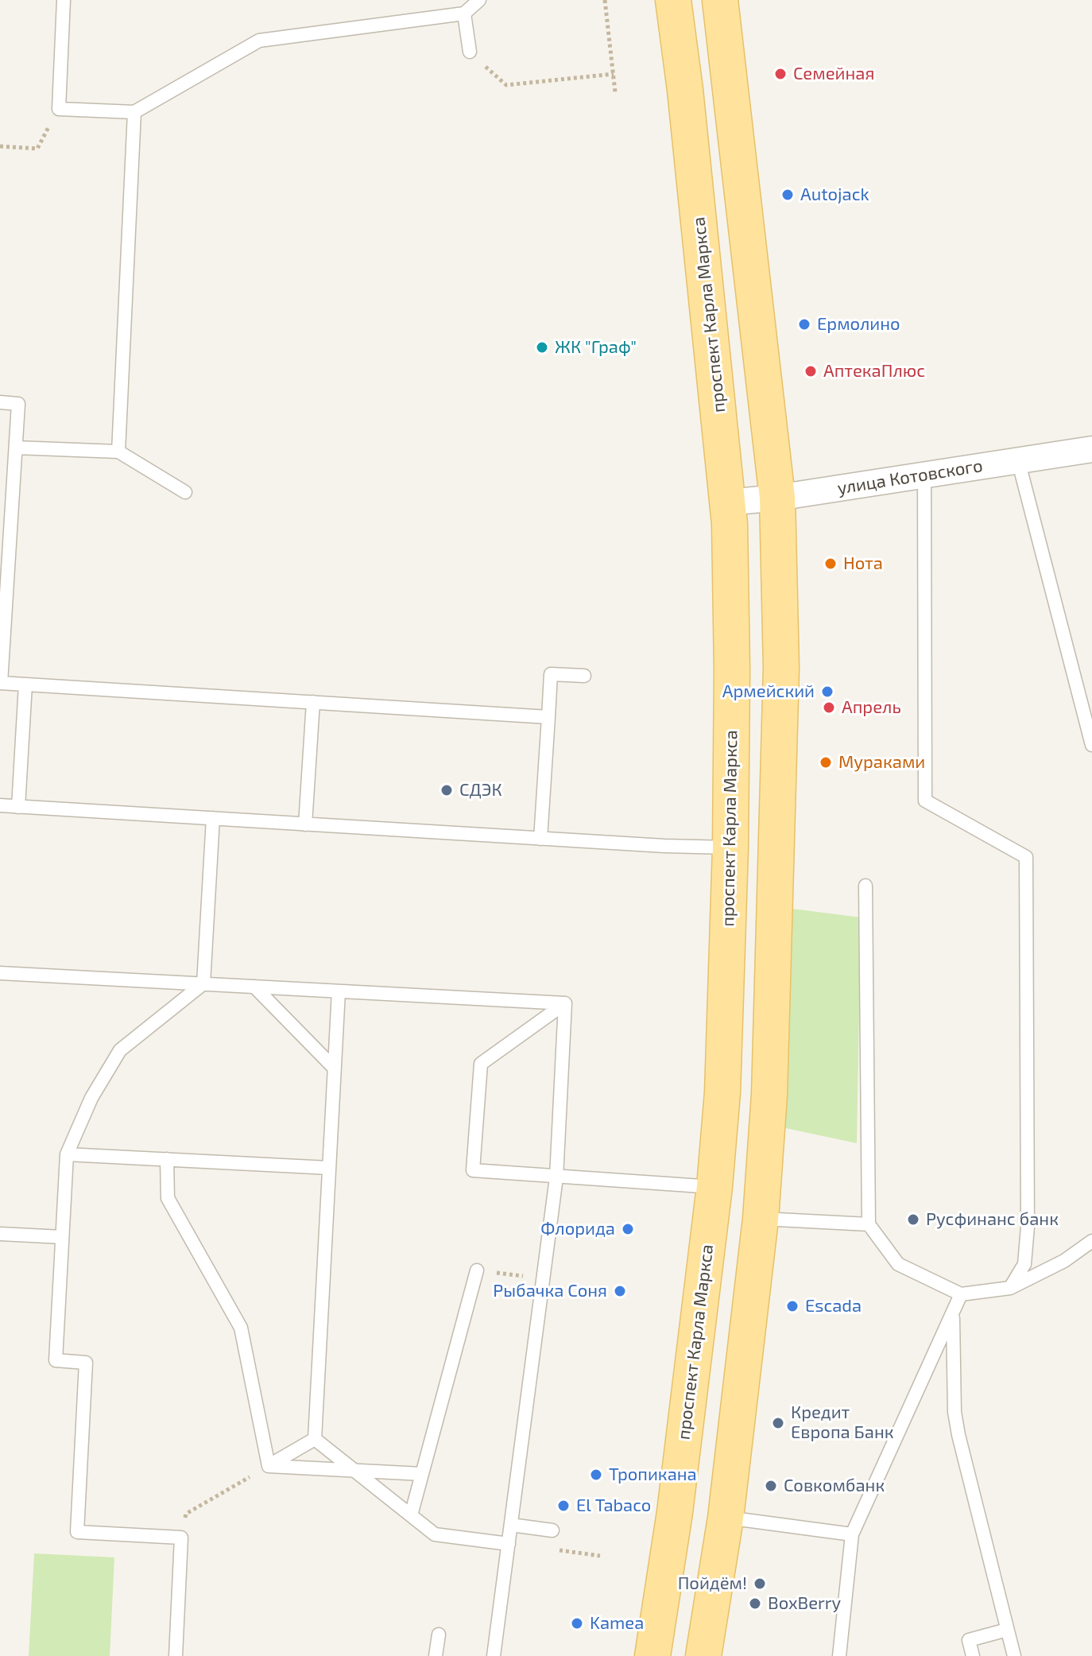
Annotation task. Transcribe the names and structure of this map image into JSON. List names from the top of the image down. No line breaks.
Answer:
{"streets":{"main road":["проспект Карла Маркса"],"street":["улица Котовского"]},"crossings":[["проспект Карла Маркса","улица Котовского"]],"places":["Семейная","Autojack","Ермолино","ЖК \"Граф\"","АптекаПлюс","Нота","Армейский","Апрель","Мураками","СДЭК","Русфинанс банк","Флорида","Рыбачка Соня","Escada","Кредит Европа Банк","Тропикана","Совкомбанк","El Tabaco","Пойдём!","BoxBerry","Kamea"]}
